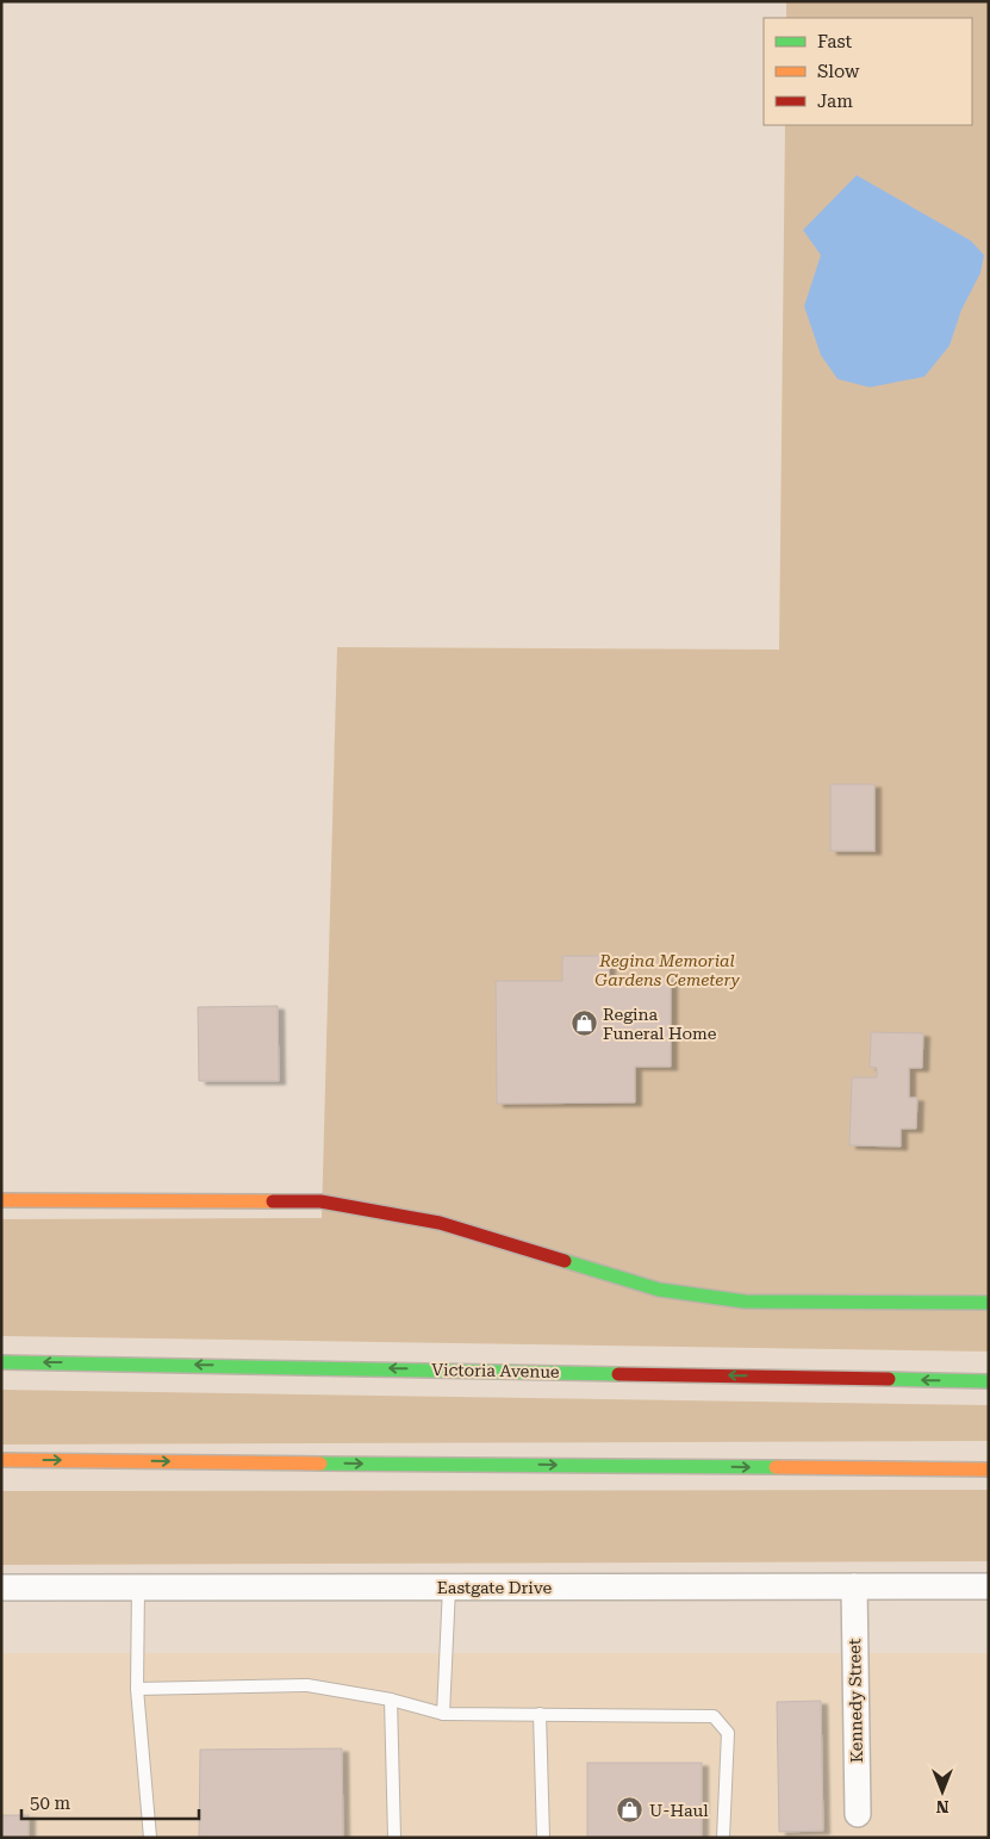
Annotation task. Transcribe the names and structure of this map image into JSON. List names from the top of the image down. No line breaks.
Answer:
{"streets":{"main road":["Victoria Avenue"],"street":["Eastgate Drive","Kennedy Street"]},"crossings":[["Eastgate Drive","Kennedy Street"]],"parks":["Regina Memorial Gardens Cemetery"],"places":{"shop":["Regina Funeral Home","U-Haul"]},"legend":["Fast","Slow","Jam"],"scale_bar":"50 m","north":"bottom"}
